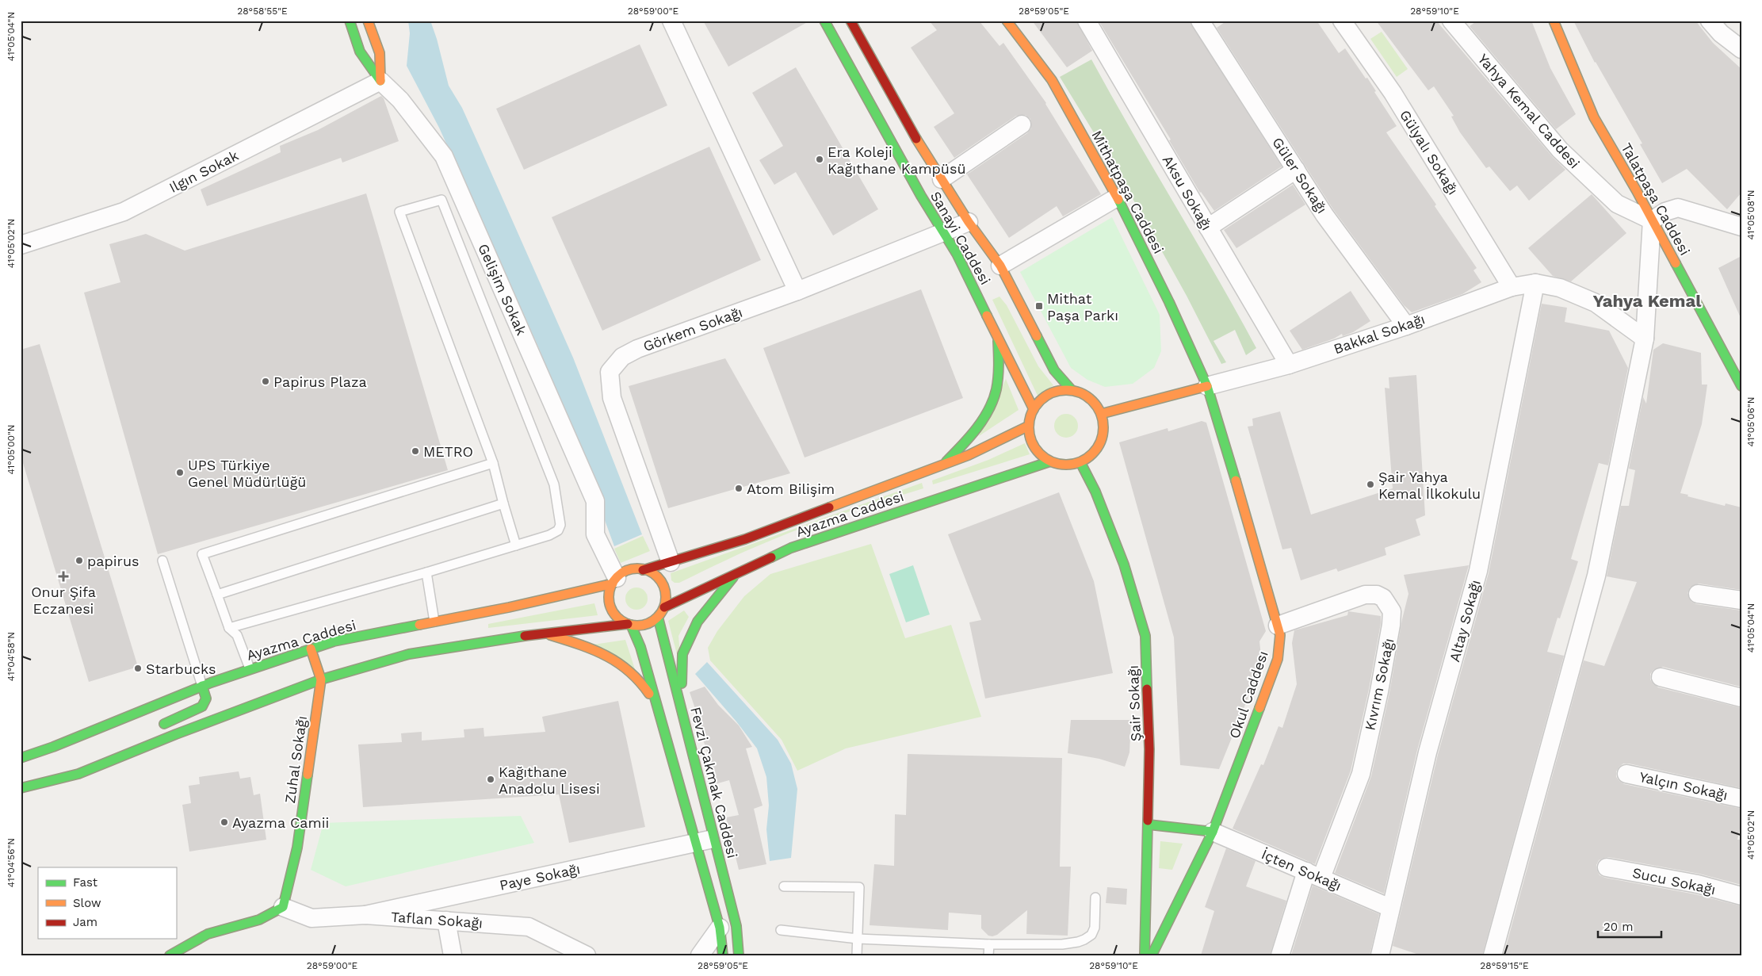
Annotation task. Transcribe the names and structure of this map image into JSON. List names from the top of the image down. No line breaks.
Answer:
{"streets":{"main road":["Mithatpaşa Caddesi","Talatpaşa Caddesi","Sanayi Caddesi","Gelişim Sokak","Bakkal Sokağı","Ayazma Caddesi","Okul Caddesı","Şair Sokağı","Zuhal Sokağı","Fevzi Çakmak Caddesi"],"street":["Yahya Kemal Caddesi","Gülyalı Sokağı","Ilgın Sokak","Güler Sokağı","Aksu Sokağı","Görkem Sokağı","Altay Sokağı","Kıvrım Sokağı","Yalçın Sokağı","İçten Sokağı","Paye Sokağı","Sucu Sokağı","Taflan Sokağı"]},"crossings":[["Yahya Kemal Caddesi","Talatpaşa Caddesi"],["Gülyalı Sokağı","Bakkal Sokağı"],["Ilgın Sokak","Gelişim Sokak"],["Güler Sokağı","Bakkal Sokağı"],["Mithatpaşa Caddesi","Bakkal Sokağı"],["Mithatpaşa Caddesi","Okul Caddesı"],["Aksu Sokağı","Bakkal Sokağı"],["Sanayi Caddesi","Görkem Sokağı"],["Sanayi Caddesi","Bakkal Sokağı"],["Sanayi Caddesi","Ayazma Caddesi"],["Sanayi Caddesi","Şair Sokağı"],["Gelişim Sokak","Ayazma Caddesi"],["Gelişim Sokak","Fevzi Çakmak Caddesi"],["Görkem Sokağı","Ayazma Caddesi"],["Bakkal Sokağı","Ayazma Caddesi"],["Bakkal Sokağı","Altay Sokağı"],["Bakkal Sokağı","Okul Caddesı"],["Bakkal Sokağı","Şair Sokağı"],["Ayazma Caddesi","Şair Sokağı"],["Ayazma Caddesi","Fevzi Çakmak Caddesi"],["Altay Sokağı","İçten Sokağı"],["Kıvrım Sokağı","Okul Caddesı"],["Kıvrım Sokağı","İçten Sokağı"],["Okul Caddesı","İçten Sokağı"],["Zuhal Sokağı","Taflan Sokağı"],["Fevzi Çakmak Caddesi","Paye Sokağı"],["Paye Sokağı","Taflan Sokağı"]],"districts":["Yahya Kemal"],"places":{"other":["Era Koleji Kağıthane Kampüsü","Papirus Plaza","METRO","UPS Türkiye Genel Müdürlüğü","Şair Yahya Kemal İlkokulu","Atom Bilişim","papirus","Starbucks","Kağıthane Anadolu Lisesi","Ayazma Camii"],"transit":["Mithat Paşa Parkı"],"health":["Onur Şifa Eczanesi"]},"legend":["Fast","Slow","Jam"],"scale_bar":"20 m","coordinates":["28°58'55\"E","28°59'00\"E","28°59'05\"E","28°59'10\"E","41°05'04\"N","41°05'08\"N","41°05'02\"N","41°05'06\"N","41°05'00\"N","41°04'58\"N","41°04'56\"N","28°59'15\"E"]}
